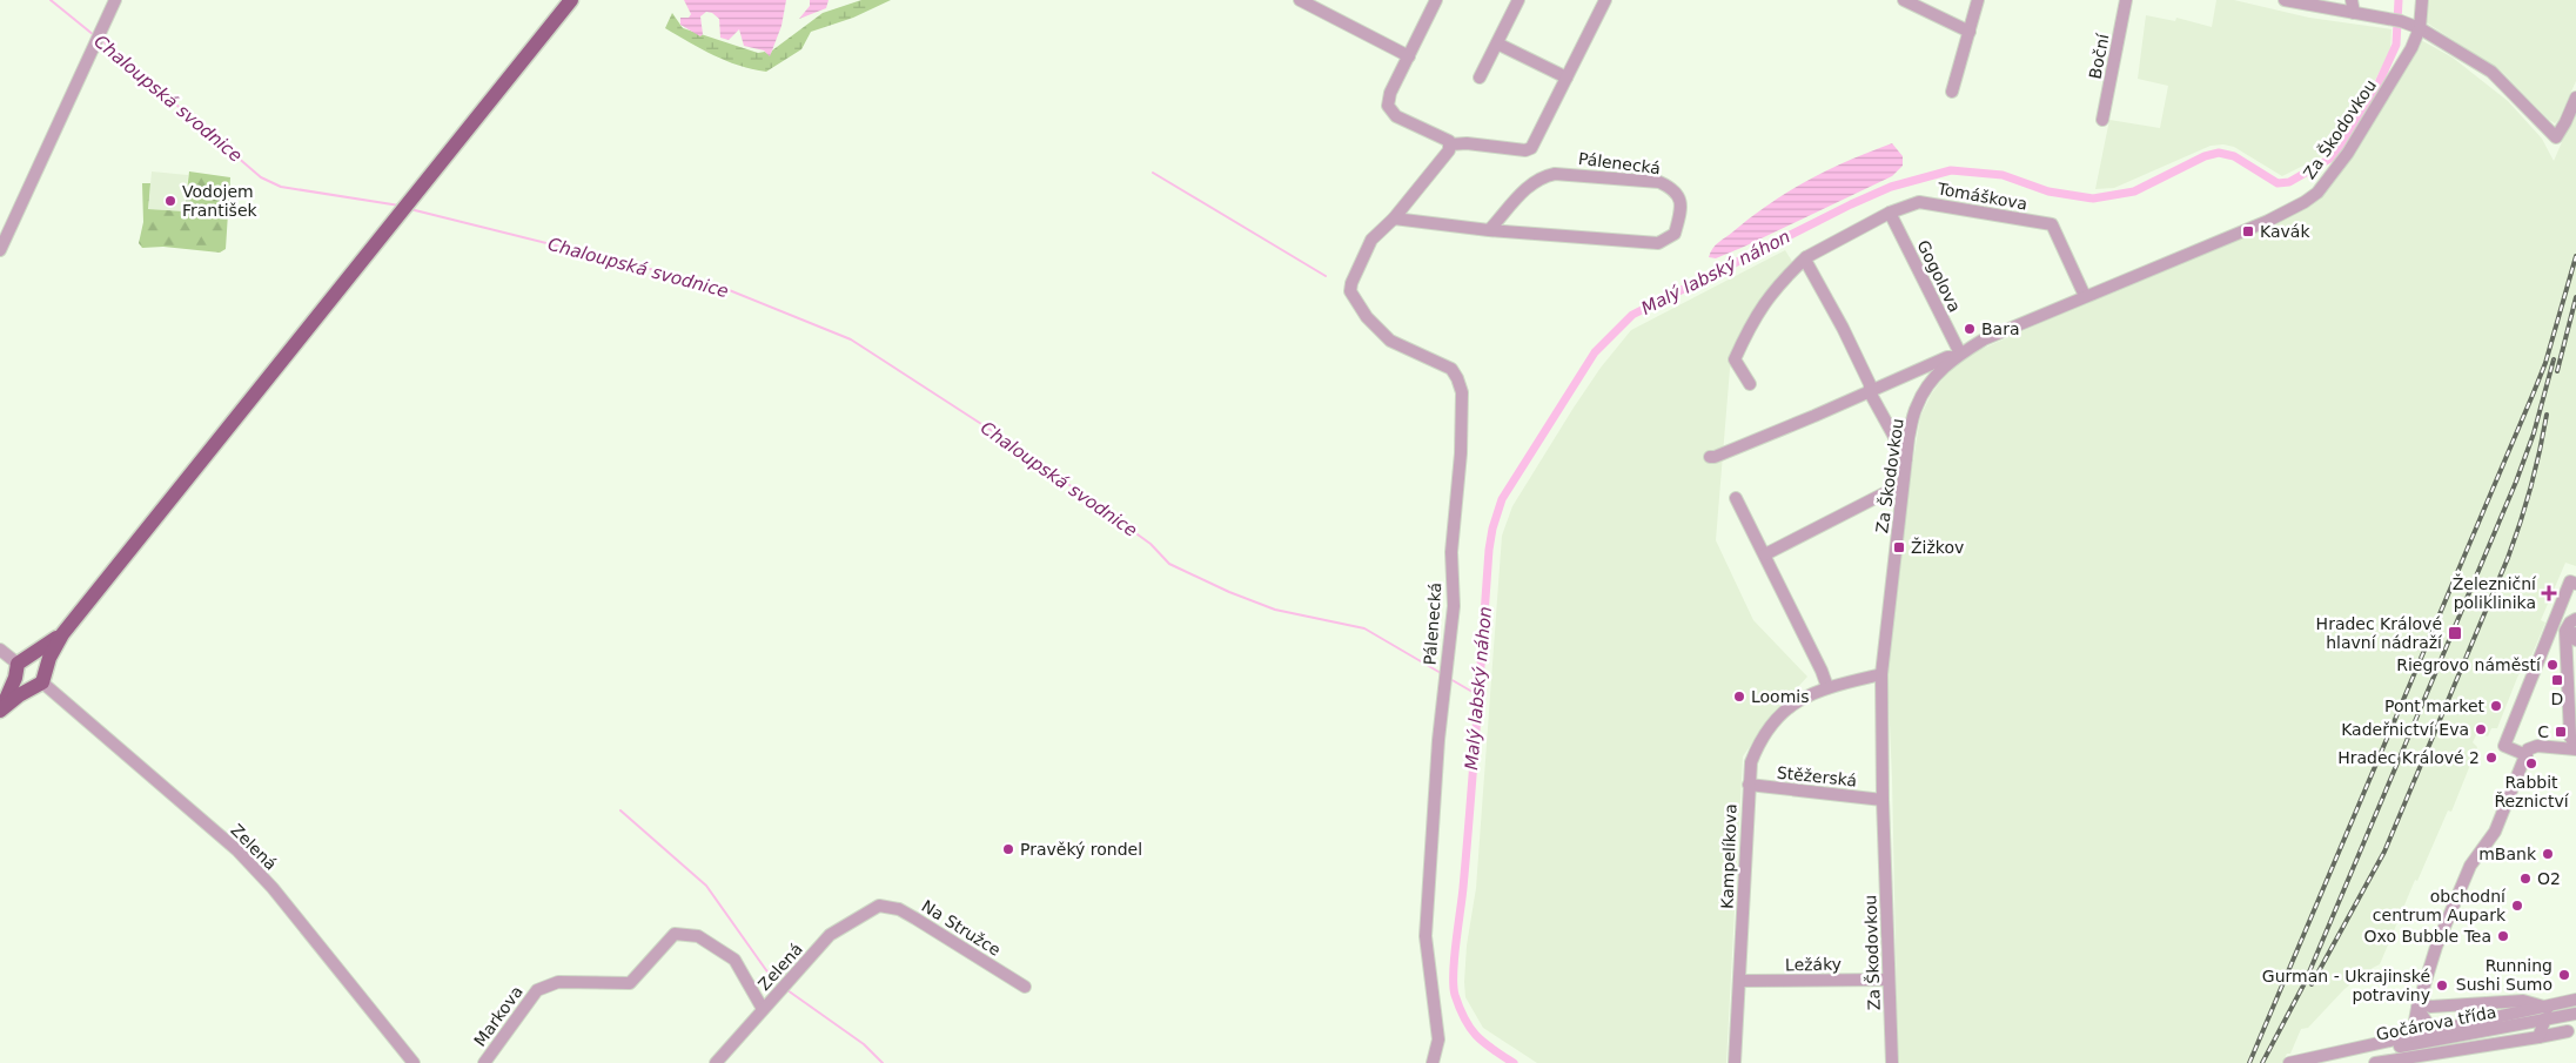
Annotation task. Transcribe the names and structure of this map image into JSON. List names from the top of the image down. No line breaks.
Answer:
{"streets":{"street":["Boční","Za Škodovkou","Pálenecká","Tomáškova","Gogolova","Stěžerská","Zelená","Kampelíkova","Na Stružce","Ležáky","Markova","Gočárova třída"]},"crossings":[["Za Škodovkou","Tomáškova"],["Za Škodovkou","Gogolova"],["Za Škodovkou","Stěžerská"],["Za Škodovkou","Kampelíkova"],["Za Škodovkou","Ležáky"],["Tomáškova","Gogolova"],["Stěžerská","Kampelíkova"],["Zelená","Na Stružce"],["Zelená","Markova"],["Kampelíkova","Ležáky"]],"water":["Chaloupská svodnice","Malý labský náhon"],"places":{"other":["Vodojem František","Bara","Riegrovo náměstí","Loomis","Pont market","Kadeřnictví Eva","Hradec Králové 2","Rabbit Řeznictví","Pravěký rondel","mBank","O2","obchodní centrum Aupark","Oxo Bubble Tea","Running Sushi Sumo","Gurman - Ukrajinské potraviny"],"transit":["Kavák","Žižkov","Hradec Králové hlavní nádraží","D","C"],"health":["Železniční poliklinika"]}}
